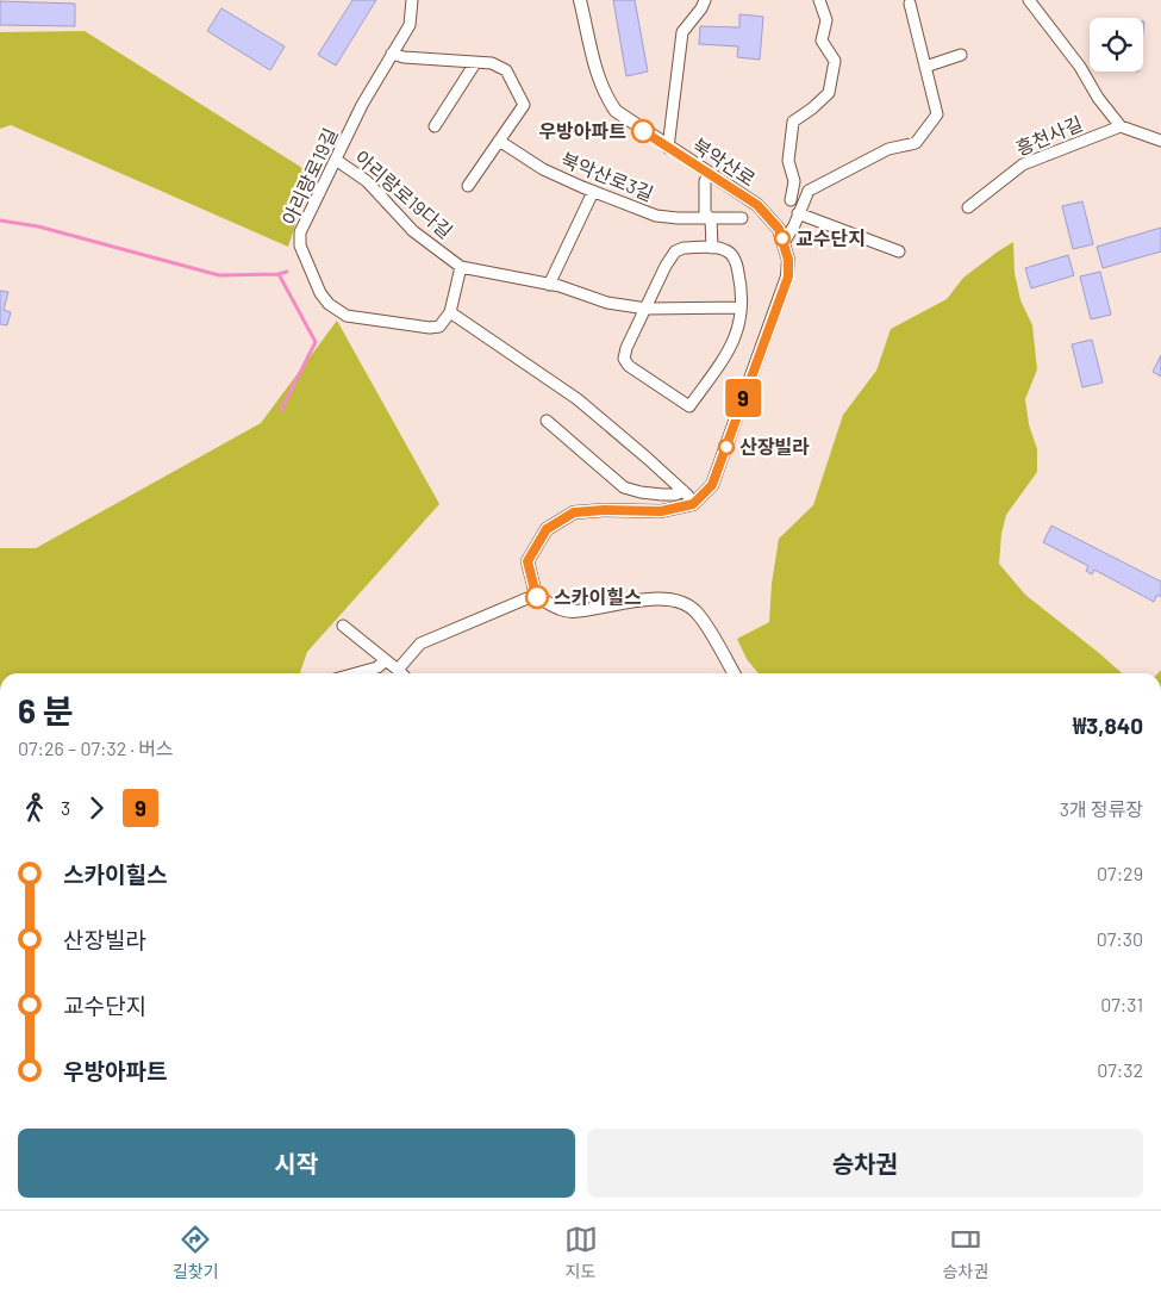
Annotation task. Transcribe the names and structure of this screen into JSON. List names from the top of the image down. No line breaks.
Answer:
{"streets":{"street":["흥천사길","북악산로","아리랑로19길","북악산로3길","아리랑로19다길"]},"crossings":[["아리랑로19길","아리랑로19다길"]],"places":["우방아파트","교수단지","산장빌라","스카이힐스"],"lines":["bus line 9"],"page":{"on_map":"9","heading":["6 분","07:26 – 07:32 · 버스","₩3,840"],"legs":["3","9","3개 정류장"],"list":[{"name":"스카이힐스","value":"07:29"},{"name":"산장빌라","value":"07:30"},{"name":"교수단지","value":"07:31"},{"name":"우방아파트","value":"07:32"}],"buttons":["시작","승차권"],"tabs":["길찾기","지도","승차권"]}}
